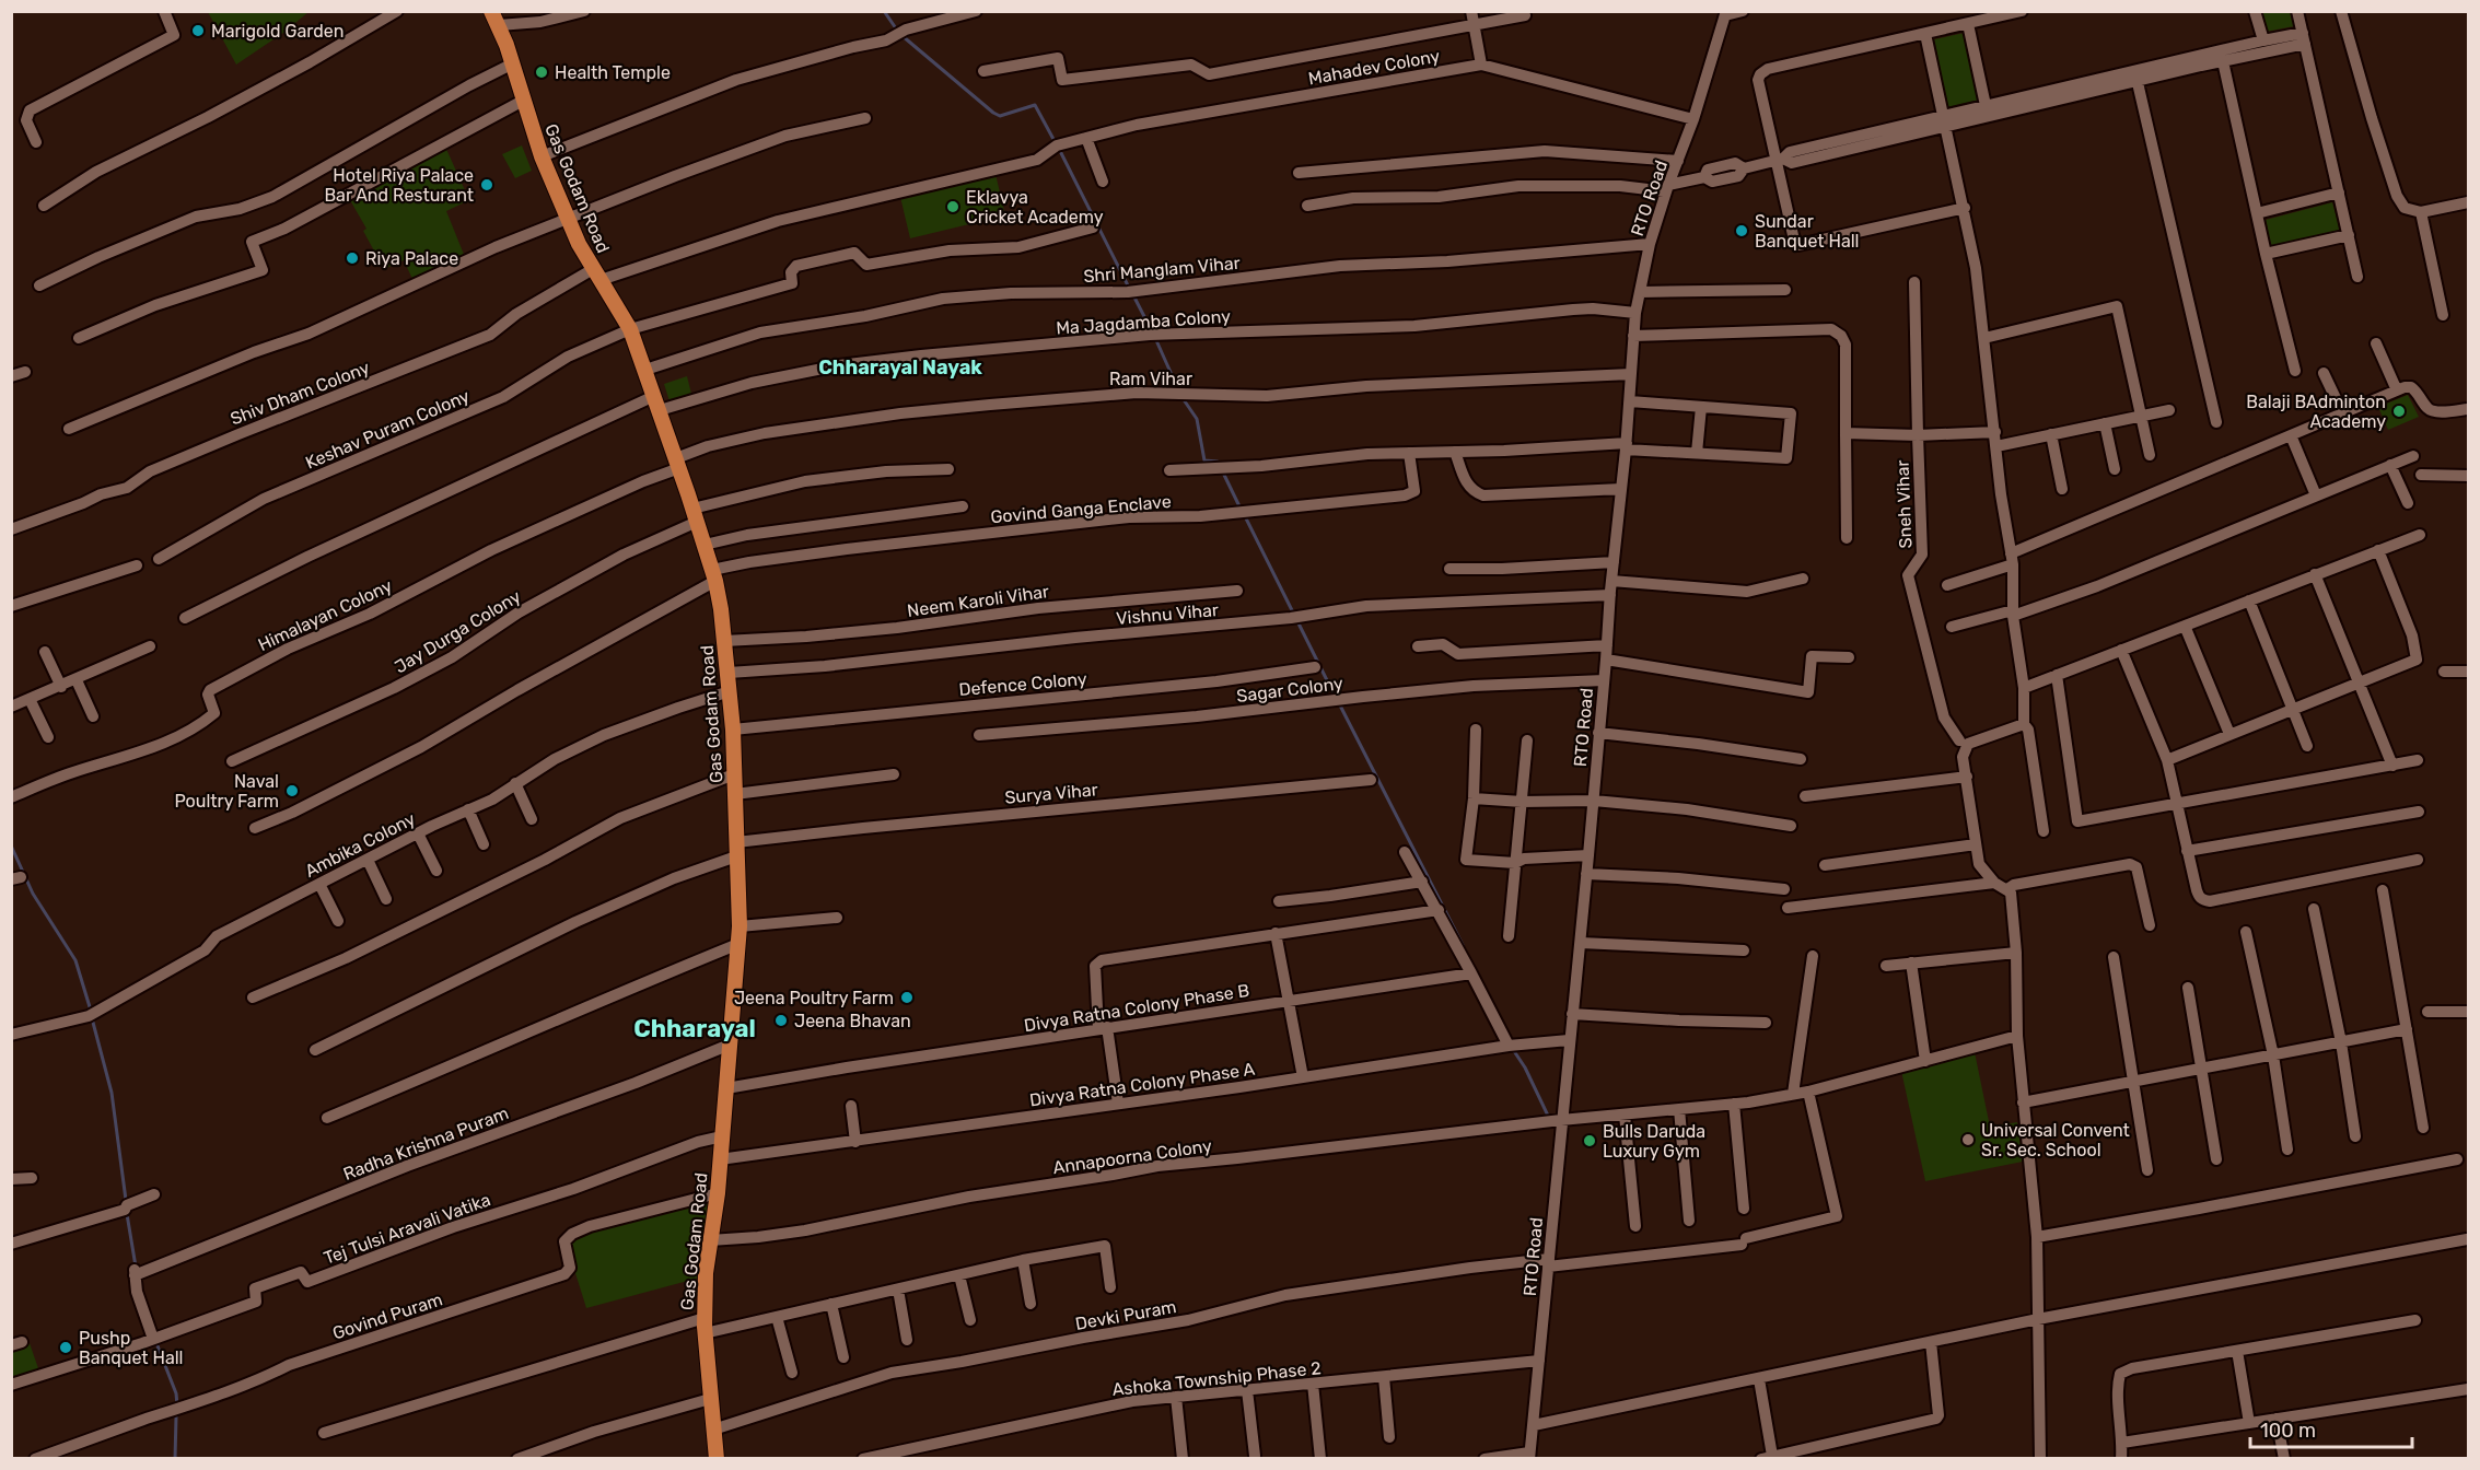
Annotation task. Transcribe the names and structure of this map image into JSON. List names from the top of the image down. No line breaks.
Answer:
{"streets":{"main road":["Gas Godam Road"],"street":["Mahadev Colony","RTO Road","Shri Manglam Vihar","Ma Jagdamba Colony","Ram Vihar","Shiv Dham Colony","Keshav Puram Colony","Sneh Vihar","Govind Ganga Enclave","Neem Karoli Vihar","Vishnu Vihar","Himalayan Colony","Jay Durga Colony","Defence Colony","Sagar Colony","Surya Vihar","Ambika Colony","Divya Ratna Colony Phase B","Divya Ratna Colony Phase A","Radha Krishna Puram","Annapoorna Colony","Tej Tulsi Aravali Vatika","Devki Puram","Govind Puram","Ashoka Township Phase 2"]},"crossings":[["Mahadev Colony","RTO Road"],["Mahadev Colony","Shiv Dham Colony"],["Gas Godam Road","Shri Manglam Vihar"],["Gas Godam Road","Ma Jagdamba Colony"],["Gas Godam Road","Ram Vihar"],["Gas Godam Road","Shiv Dham Colony"],["Gas Godam Road","Keshav Puram Colony"],["Gas Godam Road","Govind Ganga Enclave"],["Gas Godam Road","Neem Karoli Vihar"],["Gas Godam Road","Vishnu Vihar"],["Gas Godam Road","Himalayan Colony"],["Gas Godam Road","Jay Durga Colony"],["Gas Godam Road","Defence Colony"],["Gas Godam Road","Surya Vihar"],["Gas Godam Road","Ambika Colony"],["Gas Godam Road","Divya Ratna Colony Phase B"],["Gas Godam Road","Divya Ratna Colony Phase A"],["Gas Godam Road","Radha Krishna Puram"],["Gas Godam Road","Annapoorna Colony"],["Gas Godam Road","Tej Tulsi Aravali Vatika"],["Gas Godam Road","Devki Puram"],["Gas Godam Road","Govind Puram"],["RTO Road","Shri Manglam Vihar"],["RTO Road","Ma Jagdamba Colony"],["RTO Road","Ram Vihar"],["RTO Road","Vishnu Vihar"],["RTO Road","Sagar Colony"],["RTO Road","Divya Ratna Colony Phase A"],["RTO Road","Annapoorna Colony"],["RTO Road","Devki Puram"],["RTO Road","Ashoka Township Phase 2"],["Ram Vihar","Himalayan Colony"],["Radha Krishna Puram","Tej Tulsi Aravali Vatika"],["Annapoorna Colony","Devki Puram"]],"districts":["Chharayal Nayak","Chharayal"],"places":["Marigold Garden","Health Temple","Hotel Riya Palace Bar And Resturant","Eklavya Cricket Academy","Sundar Banquet Hall","Riya Palace","Balaji BAdminton Academy","Naval Poultry Farm","Jeena Poultry Farm","Jeena Bhavan","Universal Convent Sr. Sec. School","Bulls Daruda Luxury Gym","Pushp Banquet Hall"],"scale_bar":"100 m"}
